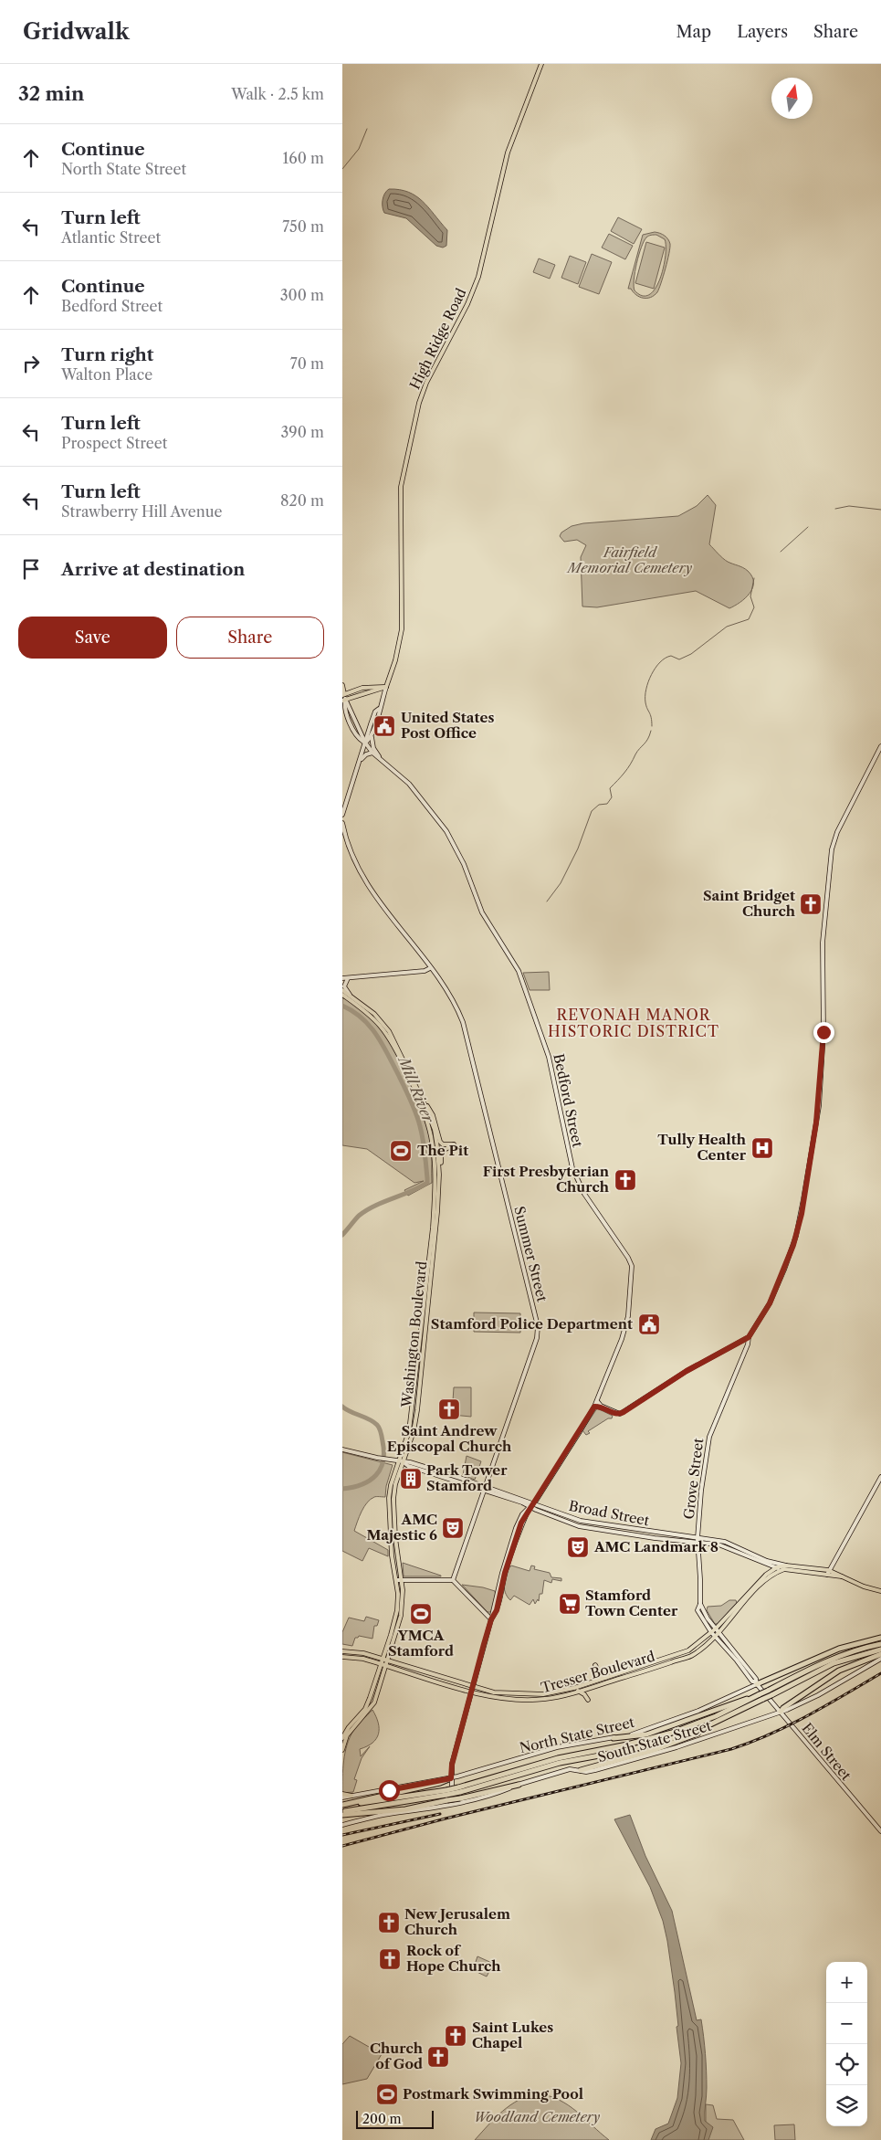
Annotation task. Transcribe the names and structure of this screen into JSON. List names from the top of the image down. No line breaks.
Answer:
{"streets":{"main road":["High Ridge Road","Bedford Street","Summer Street","Washington Boulevard","Grove Street","Broad Street","Tresser Boulevard","North State Street","South State Street","Elm Street"]},"crossings":[["High Ridge Road","Bedford Street"],["Bedford Street","Broad Street"],["Bedford Street","Tresser Boulevard"],["Bedford Street","North State Street"],["Bedford Street","South State Street"],["Summer Street","Broad Street"],["Washington Boulevard","Broad Street"],["Washington Boulevard","Tresser Boulevard"],["Grove Street","Broad Street"],["Grove Street","Tresser Boulevard"],["Grove Street","North State Street"],["Grove Street","Elm Street"],["Broad Street","Tresser Boulevard"],["North State Street","Elm Street"],["South State Street","Elm Street"]],"districts":["REVONAH MANOR HISTORIC DISTRICT"],"water":["Mill River"],"parks":["Fairfield Memorial Cemetery","Woodland Cemetery"],"places":{"public building":["United States Post Office","Stamford Police Department"],"church":["Saint Bridget Church","First Presbyterian Church","Saint Andrew Episcopal Church","New Jerusalem Church","Rock of Hope Church","Saint Lukes Chapel","Church of God"],"hospital":["Tully Health Center"],"sports":["The Pit","YMCA Stamford","Postmark Swimming Pool"],"building":["Park Tower Stamford"],"theatre":["AMC Majestic 6","AMC Landmark 8"],"supermarket":["Stamford Town Center"]},"scale_bar":"200 m","north":"top","page":{"header":"Gridwalk","nav":["Map","Layers","Share"],"heading":["32 min","Walk · 2.5 km"],"list":[["Continue","North State Street","160 m"],["Turn left","Atlantic Street","750 m"],["Continue","Bedford Street","300 m"],["Turn right","Walton Place","70 m"],["Turn left","Prospect Street","390 m"],["Turn left","Strawberry Hill Avenue","820 m"],"Arrive at destination"],"buttons":["Save","Share"],"map_buttons":["+","−"],"scale":"200 m"}}
